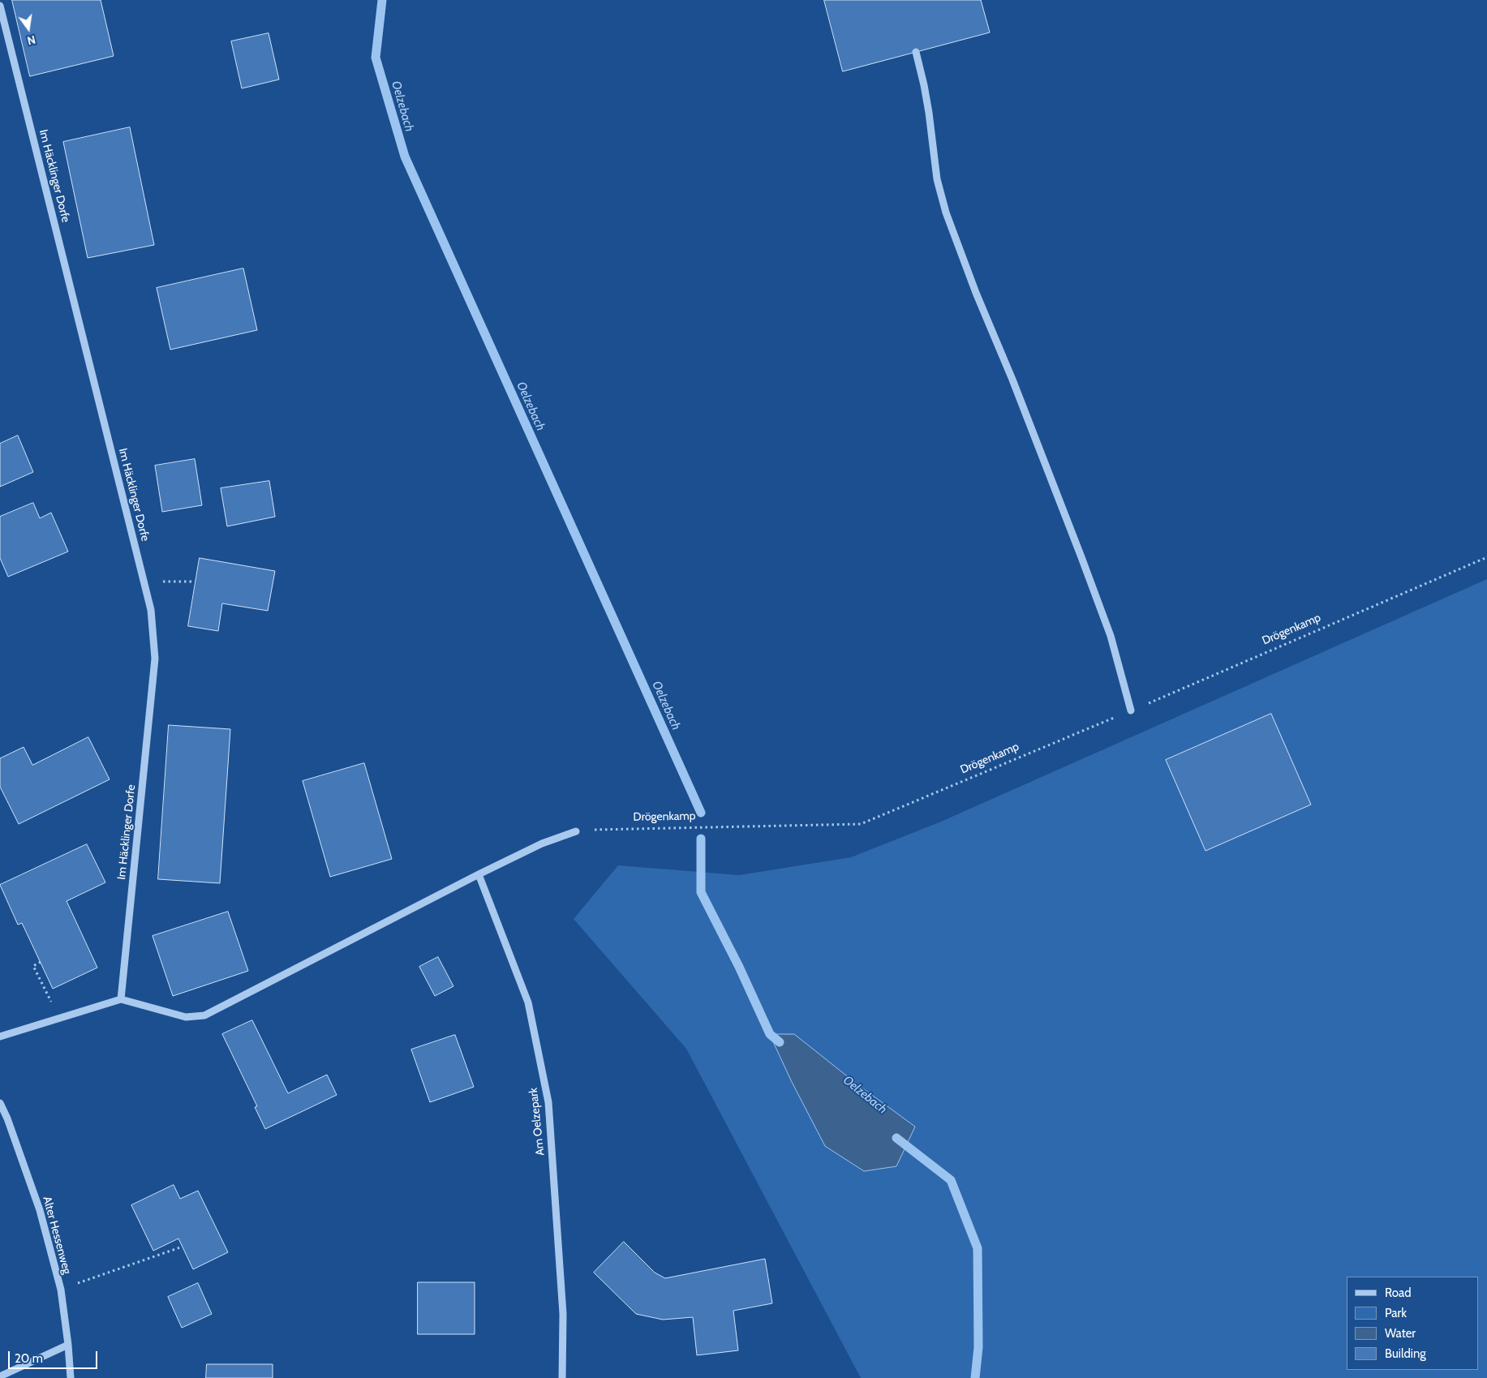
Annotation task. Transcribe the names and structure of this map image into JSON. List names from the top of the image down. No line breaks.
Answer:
{"streets":{"street":["Im Häcklinger Dorfe","Am Oelzepark","Alter Hessenweg"],"path":["Drögenkamp"]},"water":["Oelzebach"],"legend":["Road","Park","Water","Building"],"scale_bar":"20 m","north":"bottom"}
